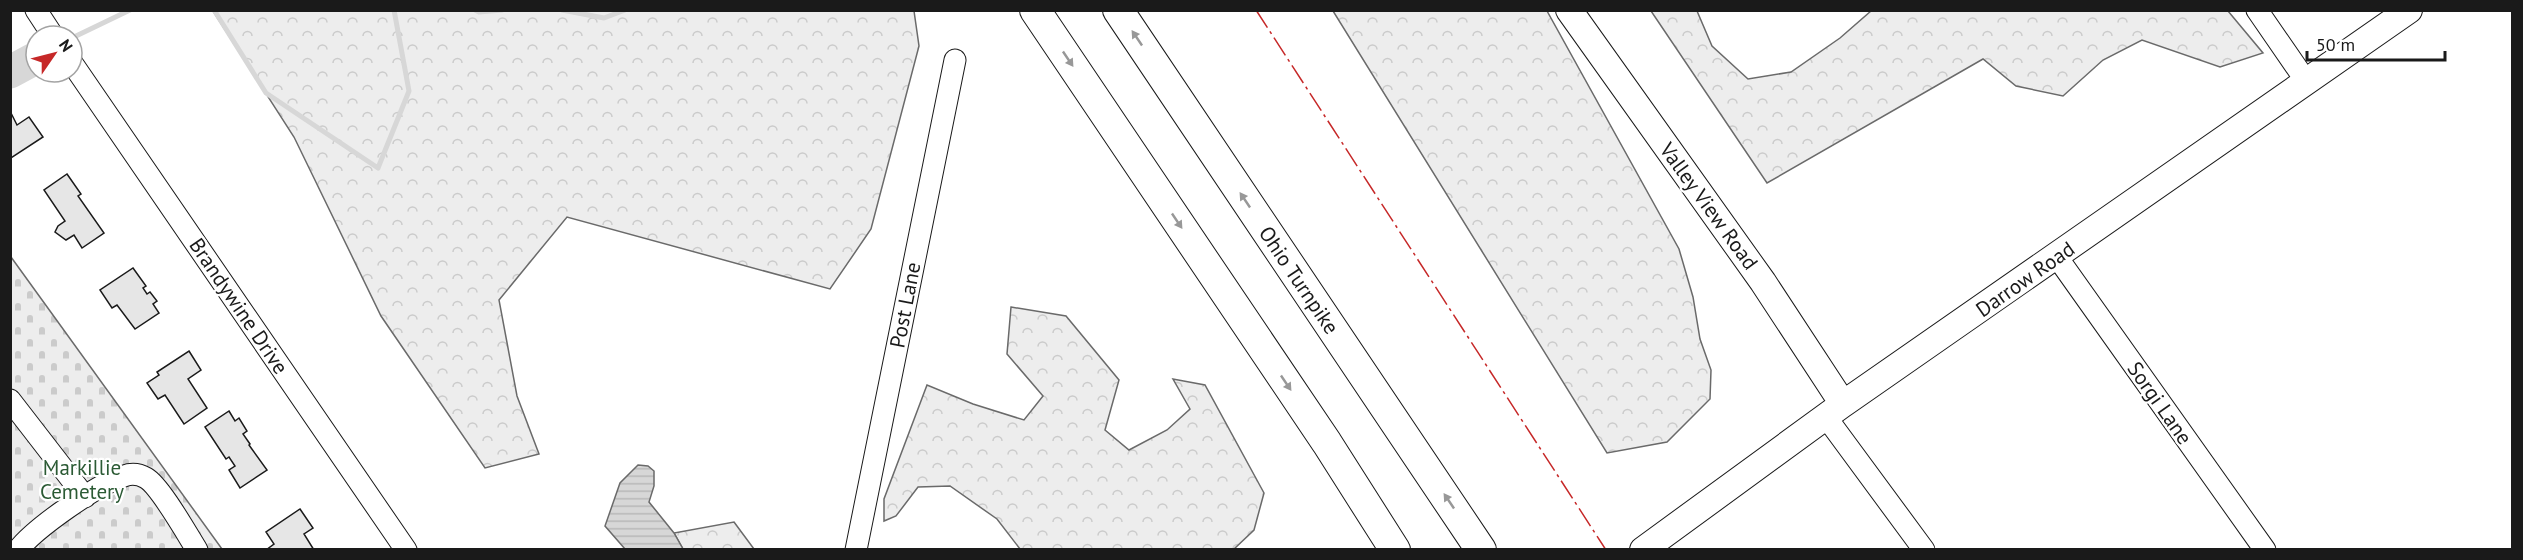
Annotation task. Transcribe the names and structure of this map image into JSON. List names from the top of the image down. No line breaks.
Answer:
{"streets":{"highway":["Ohio Turnpike"],"main road":["Valley View Road","Darrow Road"],"street":["Post Lane","Brandywine Drive","Sorgi Lane"]},"crossings":[["Valley View Road","Darrow Road"],["Darrow Road","Sorgi Lane"]],"parks":["Markillie Cemetery"],"scale_bar":"50 m","north":"top right"}
